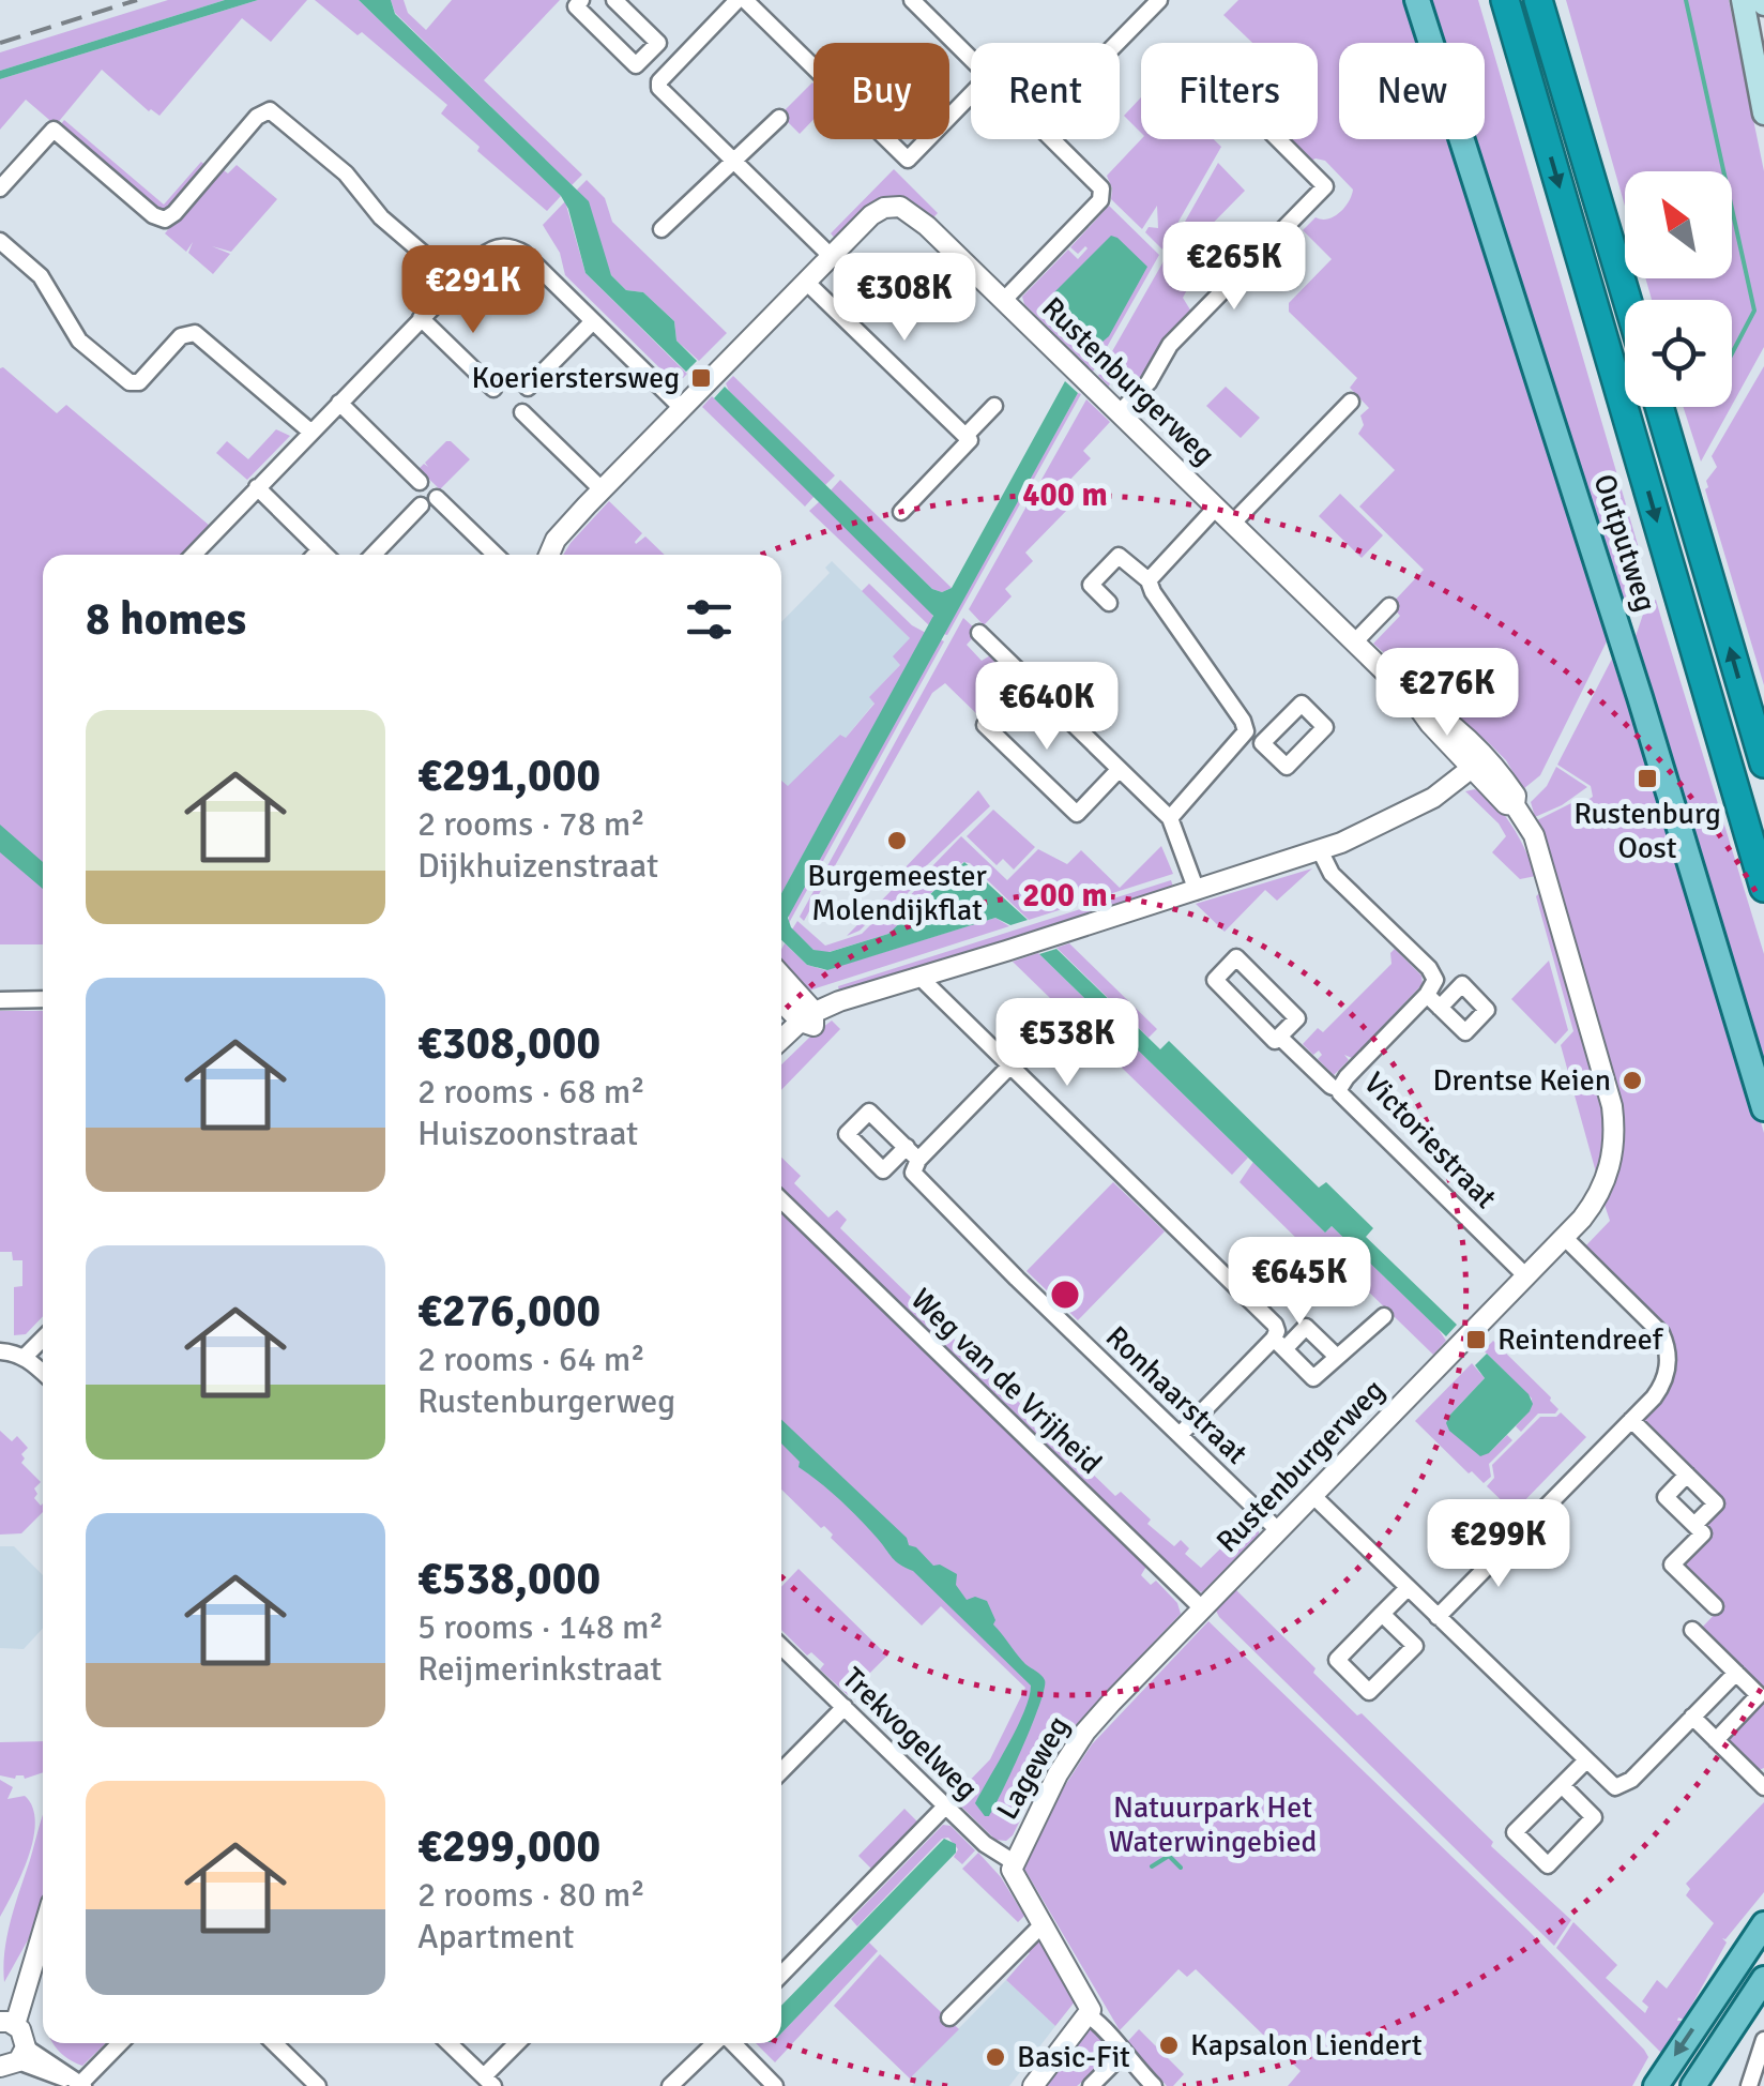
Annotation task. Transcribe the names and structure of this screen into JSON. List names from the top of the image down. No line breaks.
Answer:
{"streets":{"main road":["Outputweg"],"street":["Rustenburgerweg","Victoriestraat","Weg van de Vrijheid","Ronhaarstraat","Trekvogelweg","Lageweg"]},"crossings":[["Rustenburgerweg","Victoriestraat"],["Rustenburgerweg","Weg van de Vrijheid"],["Rustenburgerweg","Ronhaarstraat"],["Rustenburgerweg","Lageweg"],["Weg van de Vrijheid","Lageweg"],["Trekvogelweg","Lageweg"]],"parks":["Natuurpark Het Waterwingebied"],"places":{"transit":["Koerierstersweg","Rustenburg Oost","Reintendreef"],"other":["Burgemeester Molendijkflat","Drentse Keien","Kapsalon Liendert","Basic-Fit"]},"north":"top left","page":{"chip":["Buy","Rent","Filters","New"],"price":["€265K","€291K","€308K","€276K","€640K","€538K","€645K","€299K"],"heading":"8 homes","list":[{"name":"€291,000","note":"2 rooms · 78 m² · Dijkhuizenstraat"},{"name":"€308,000","note":"2 rooms · 68 m² · Huiszoonstraat"},{"name":"€276,000","note":"2 rooms · 64 m² · Rustenburgerweg"},{"name":"€538,000","note":"5 rooms · 148 m² · Reijmerinkstraat"},{"name":"€299,000","note":"2 rooms · 80 m² · Apartment"}]},"rings":["400 m","200 m"]}
